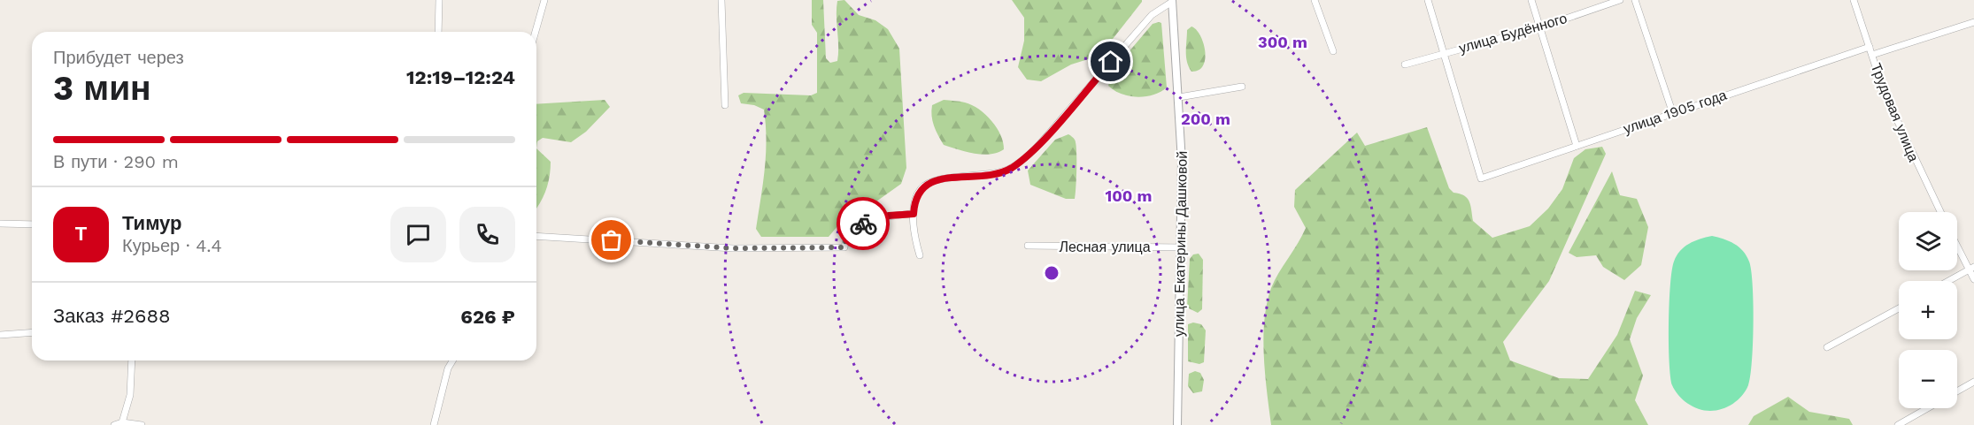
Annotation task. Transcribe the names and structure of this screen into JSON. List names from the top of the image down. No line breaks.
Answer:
{"streets":{"street":["улица Будённого","улица 1905 года","Трудовая улица","улица Екатерины Дашковой","Лесная улица"]},"crossings":[["улица Будённого","улица 1905 года"],["улица 1905 года","Трудовая улица"],["улица Екатерины Дашковой","Лесная улица"]],"page":{"heading":["3 мин","Прибудет через","12:19–12:24"],"panel":["Тимур","Курьер · 4.4","Заказ #2688","626 ₽"],"bar":"В пути · 290 m","round":"Т","map_buttons":["+","−"]},"rings":["300 m","200 m","100 m"]}
